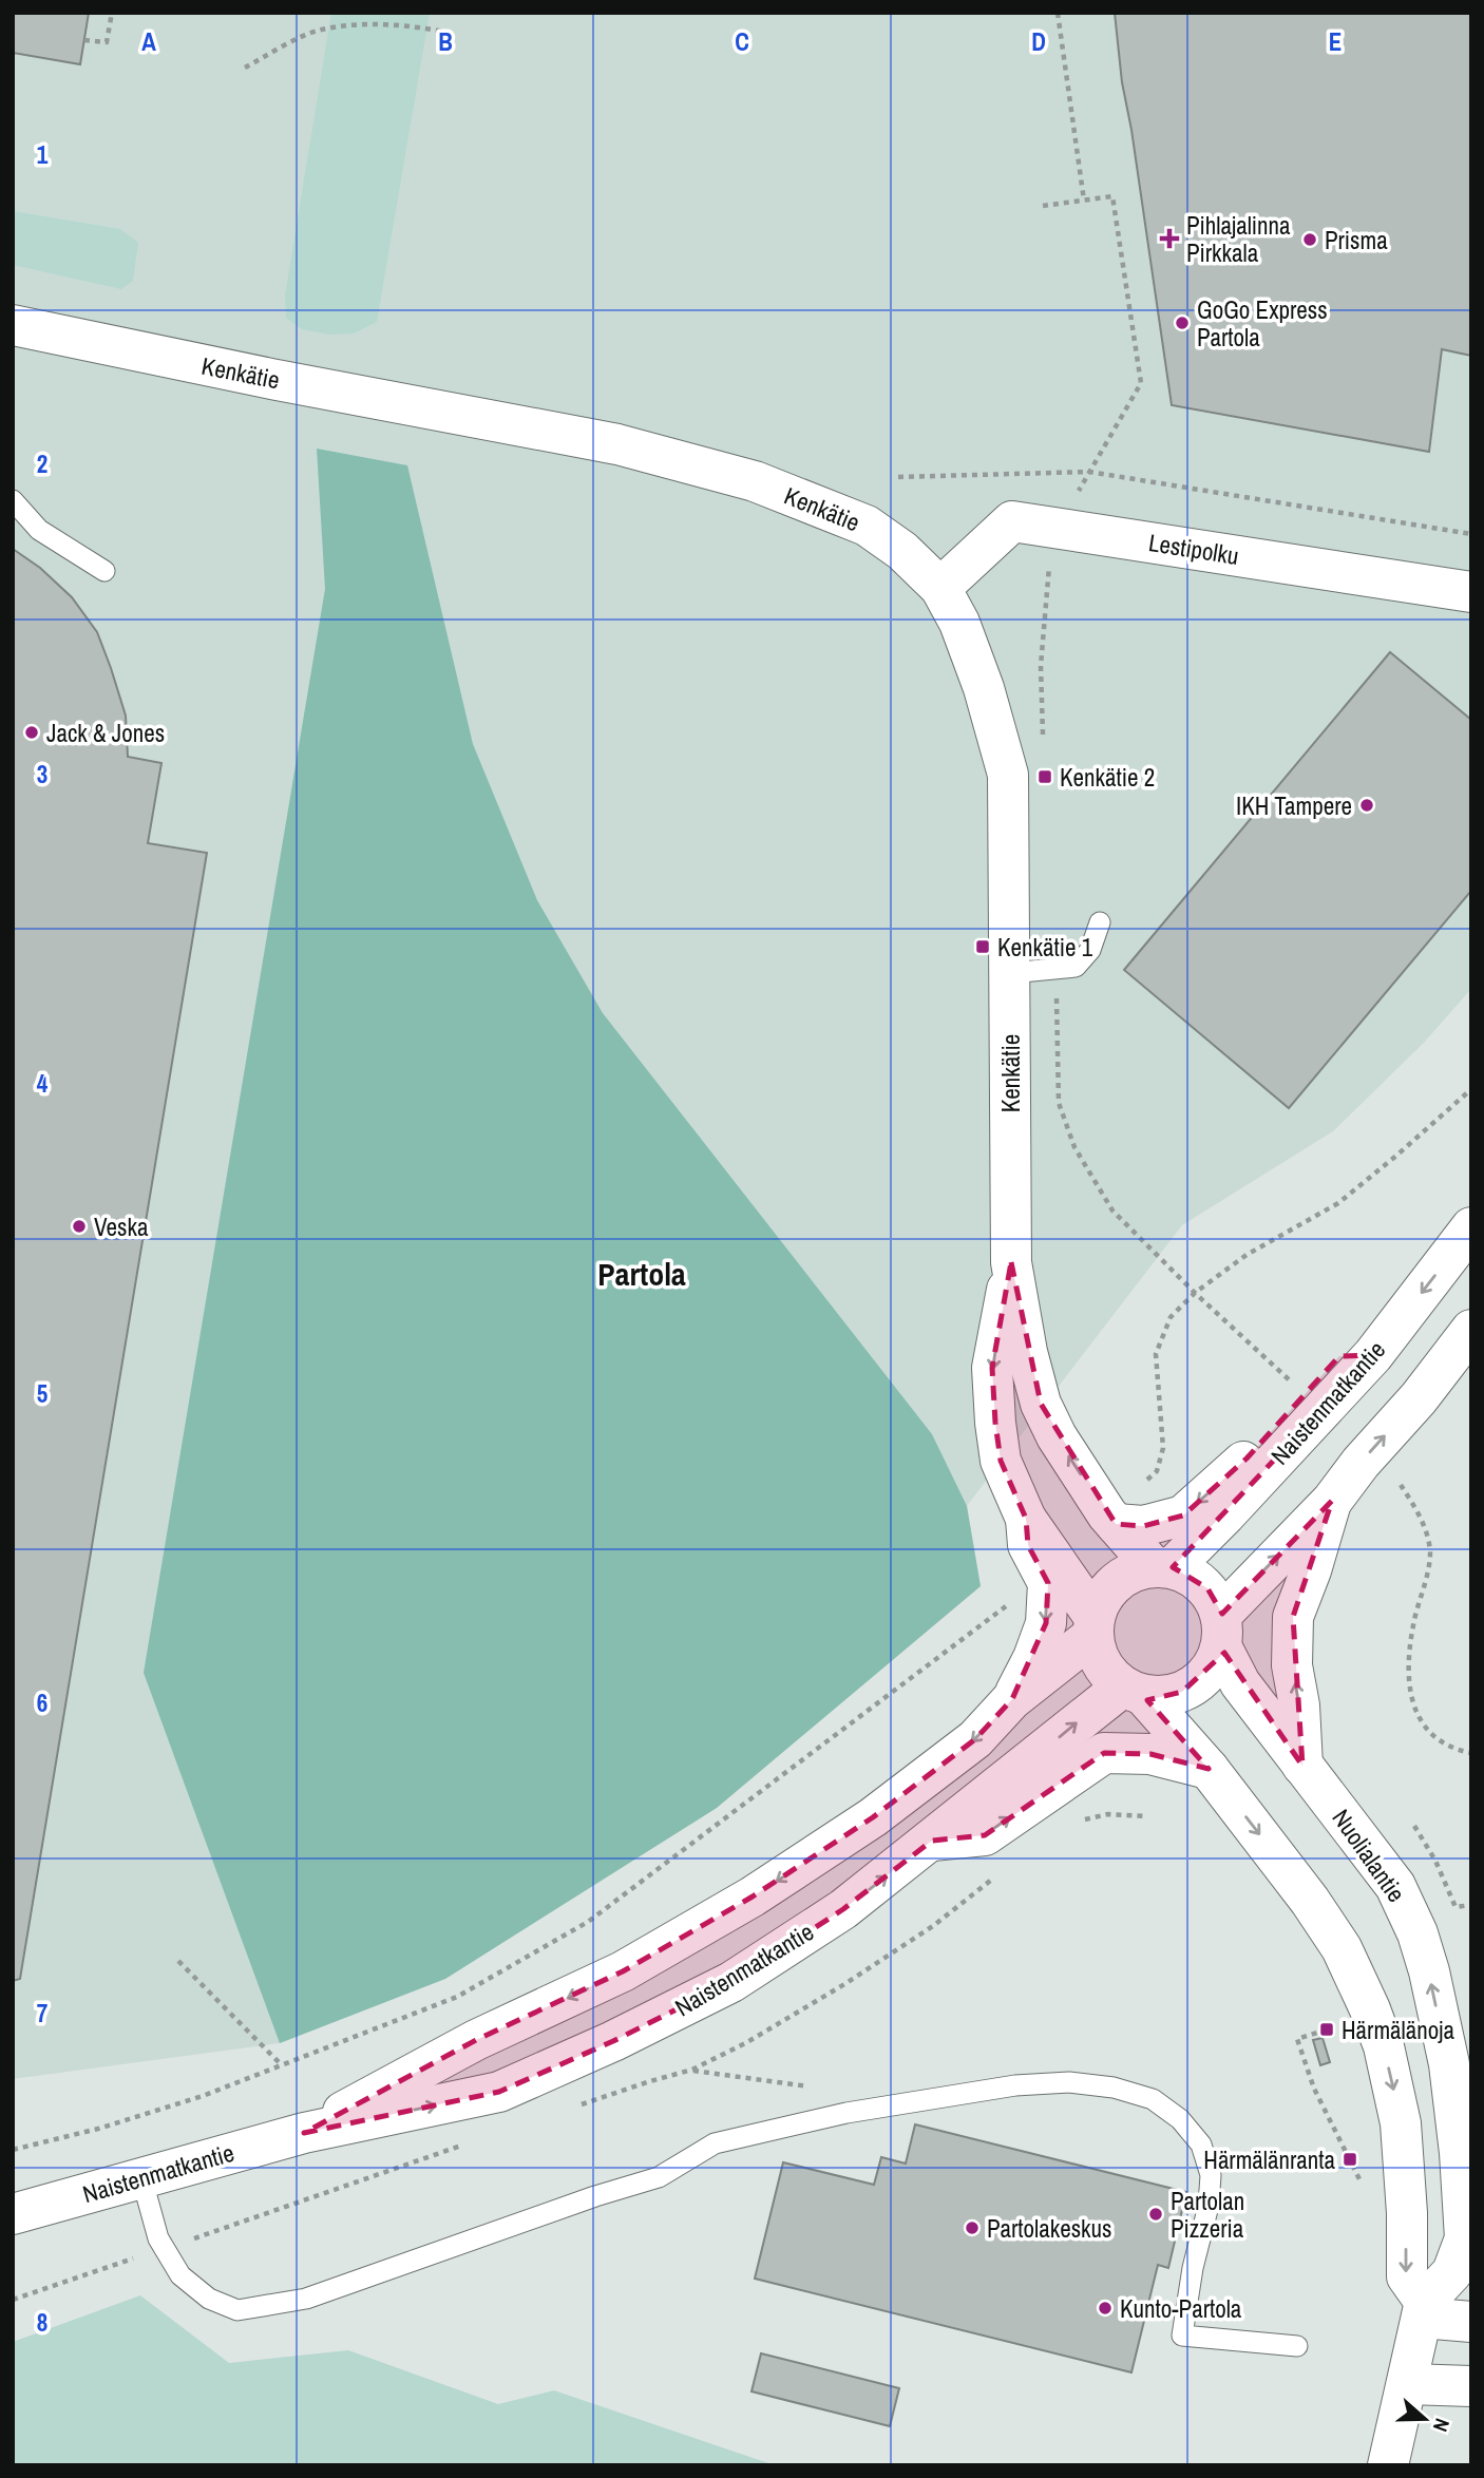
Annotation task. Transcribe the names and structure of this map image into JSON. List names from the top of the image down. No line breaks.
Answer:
{"streets":{"street":["Kenkätie","Lestipolku","Naistenmatkantie","Nuolialantie"]},"crossings":[["Kenkätie","Lestipolku"],["Kenkätie","Naistenmatkantie"],["Kenkätie","Nuolialantie"],["Naistenmatkantie","Nuolialantie"]],"districts":["Partola"],"places":{"health":["Pihlajalinna Pirkkala"],"other":["Prisma","GoGo Express Partola","Jack & Jones","IKH Tampere","Veska","Partolan Pizzeria","Partolakeskus","Kunto-Partola"],"transit":["Kenkätie 2","Kenkätie 1","Härmälänoja","Härmälänranta"]},"north":"right","grid":{"columns":["A","B","C","D","E"],"rows":["1","2","3","4","5","6","7","8"]}}
